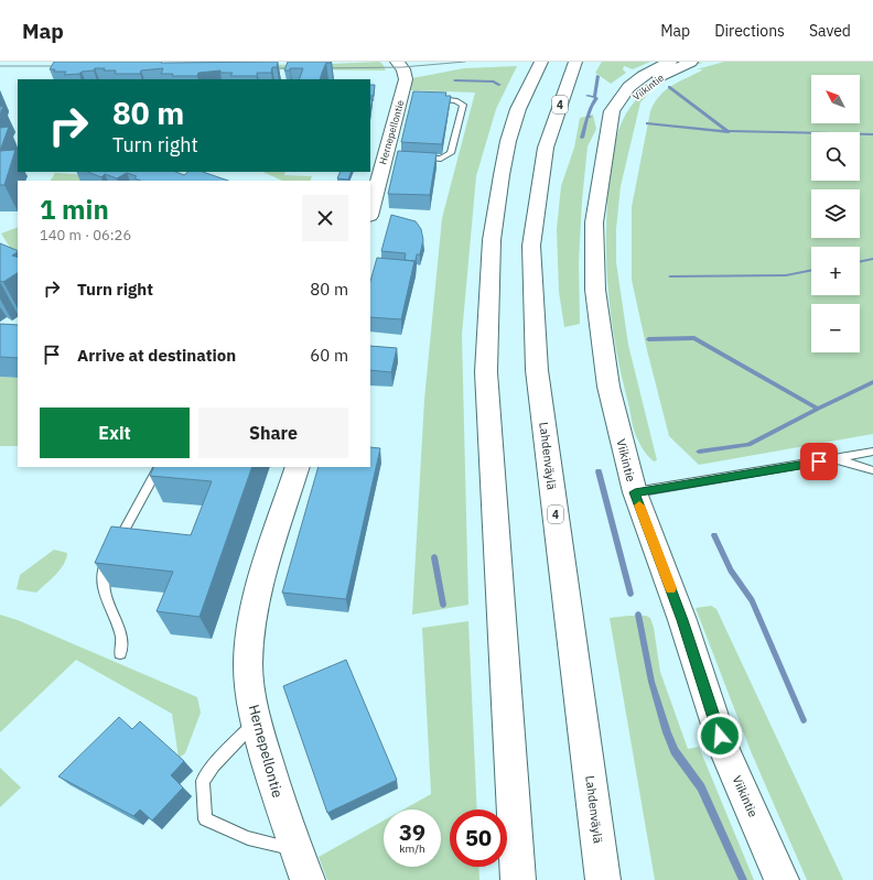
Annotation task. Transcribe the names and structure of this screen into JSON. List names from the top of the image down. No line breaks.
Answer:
{"streets":{"main road":["Viikintie","4","Hernepellontie","Lahdenväylä"]},"north":"top left","page":{"header":"Map","nav":["Map","Directions","Saved"],"map_buttons":["+","−"],"turn":["80 m","Turn right"],"heading":["1 min","140 m · 06:26"],"list":[{"name":"Turn right","value":"80 m"},{"name":"Arrive at destination","value":"60 m"}],"buttons":["Exit","Share"],"speed":"39 km/h","limit":"50"}}
